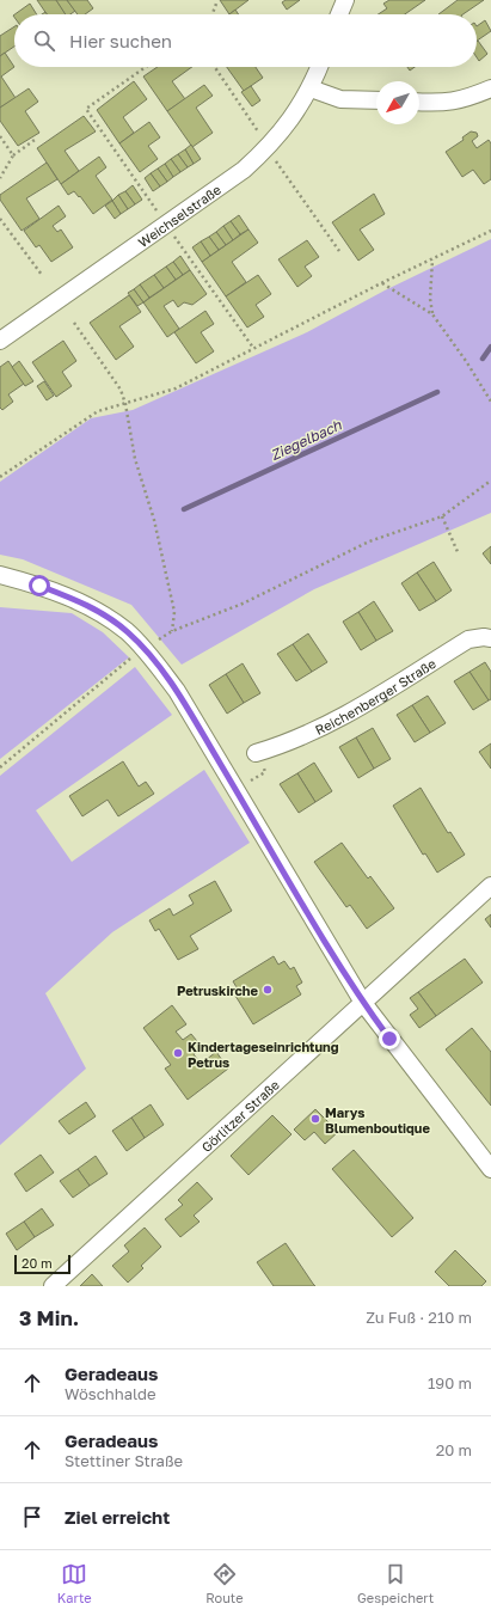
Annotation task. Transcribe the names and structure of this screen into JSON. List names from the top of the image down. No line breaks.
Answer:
{"streets":{"street":["Weichselstraße","Reichenberger Straße","Görlitzer Straße"]},"water":["Ziegelbach"],"places":["Petruskirche","Kindertageseinrichtung Petrus","Marys Blumenboutique"],"scale_bar":"20 m","north":"bottom left","page":{"search":"Hier suchen","scale":"20 m","heading":["3 Min.","Zu Fuß · 210 m"],"list":[["Geradeaus","Wöschhalde","190 m"],["Geradeaus","Stettiner Straße","20 m"],"Ziel erreicht"],"nav":["Karte","Route","Gespeichert"]}}
